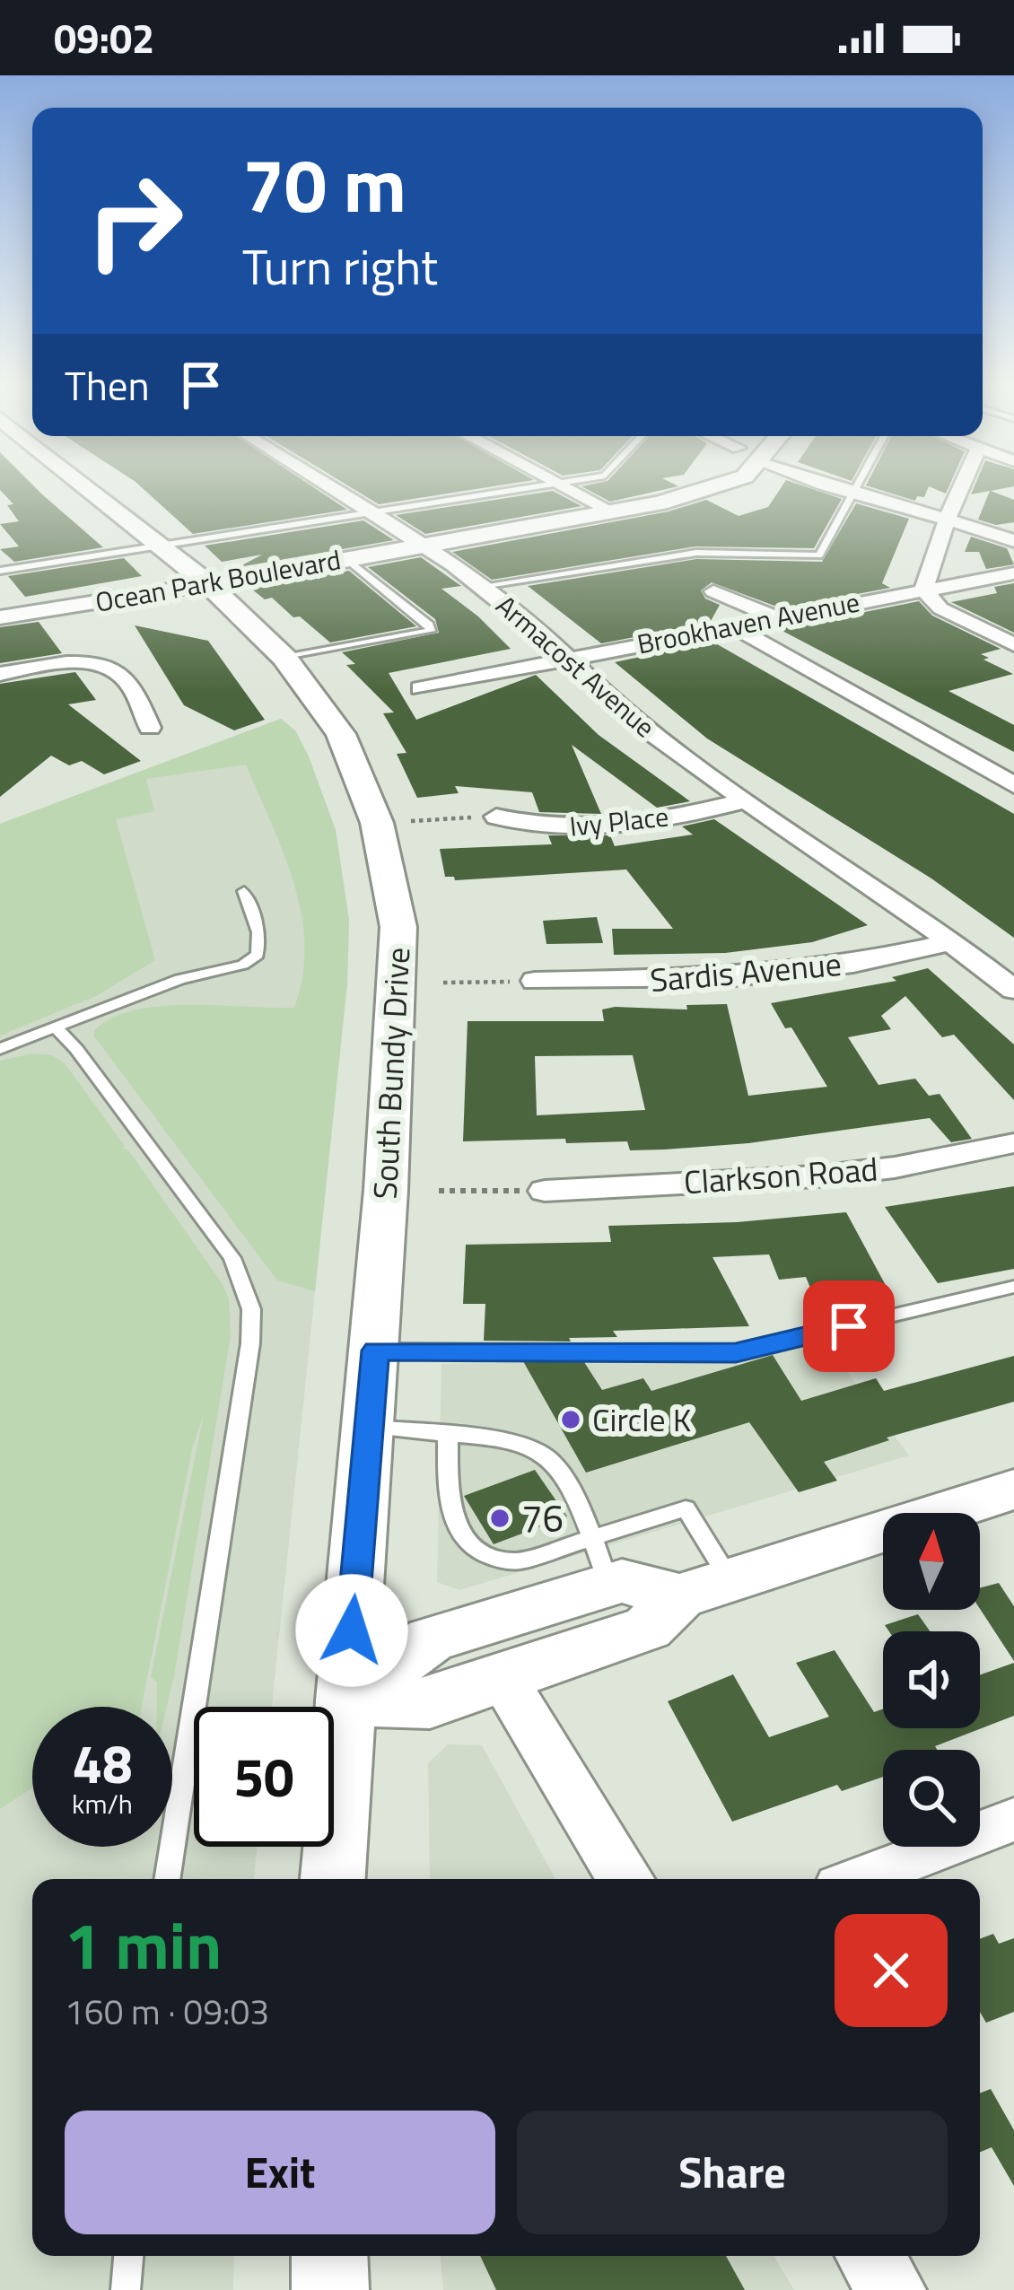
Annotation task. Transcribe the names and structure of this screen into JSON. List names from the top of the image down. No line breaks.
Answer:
{"streets":{"main road":["Ocean Park Boulevard","South Bundy Drive"],"street":["Brookhaven Avenue","Armacost Avenue","Ivy Place","Sardis Avenue","Clarkson Road"]},"crossings":[["Ocean Park Boulevard","Armacost Avenue"],["Ocean Park Boulevard","South Bundy Drive"],["Brookhaven Avenue","Armacost Avenue"],["Armacost Avenue","Ivy Place"],["Armacost Avenue","Sardis Avenue"]],"places":["Circle K","76"],"north":"top","page":{"status":"09:02","turn":["70 m","Turn right"],"then":"Then","speed":"48 km/h","limit":"50","heading":["1 min","160 m · 09:03"],"buttons":["Exit","Share"]}}
